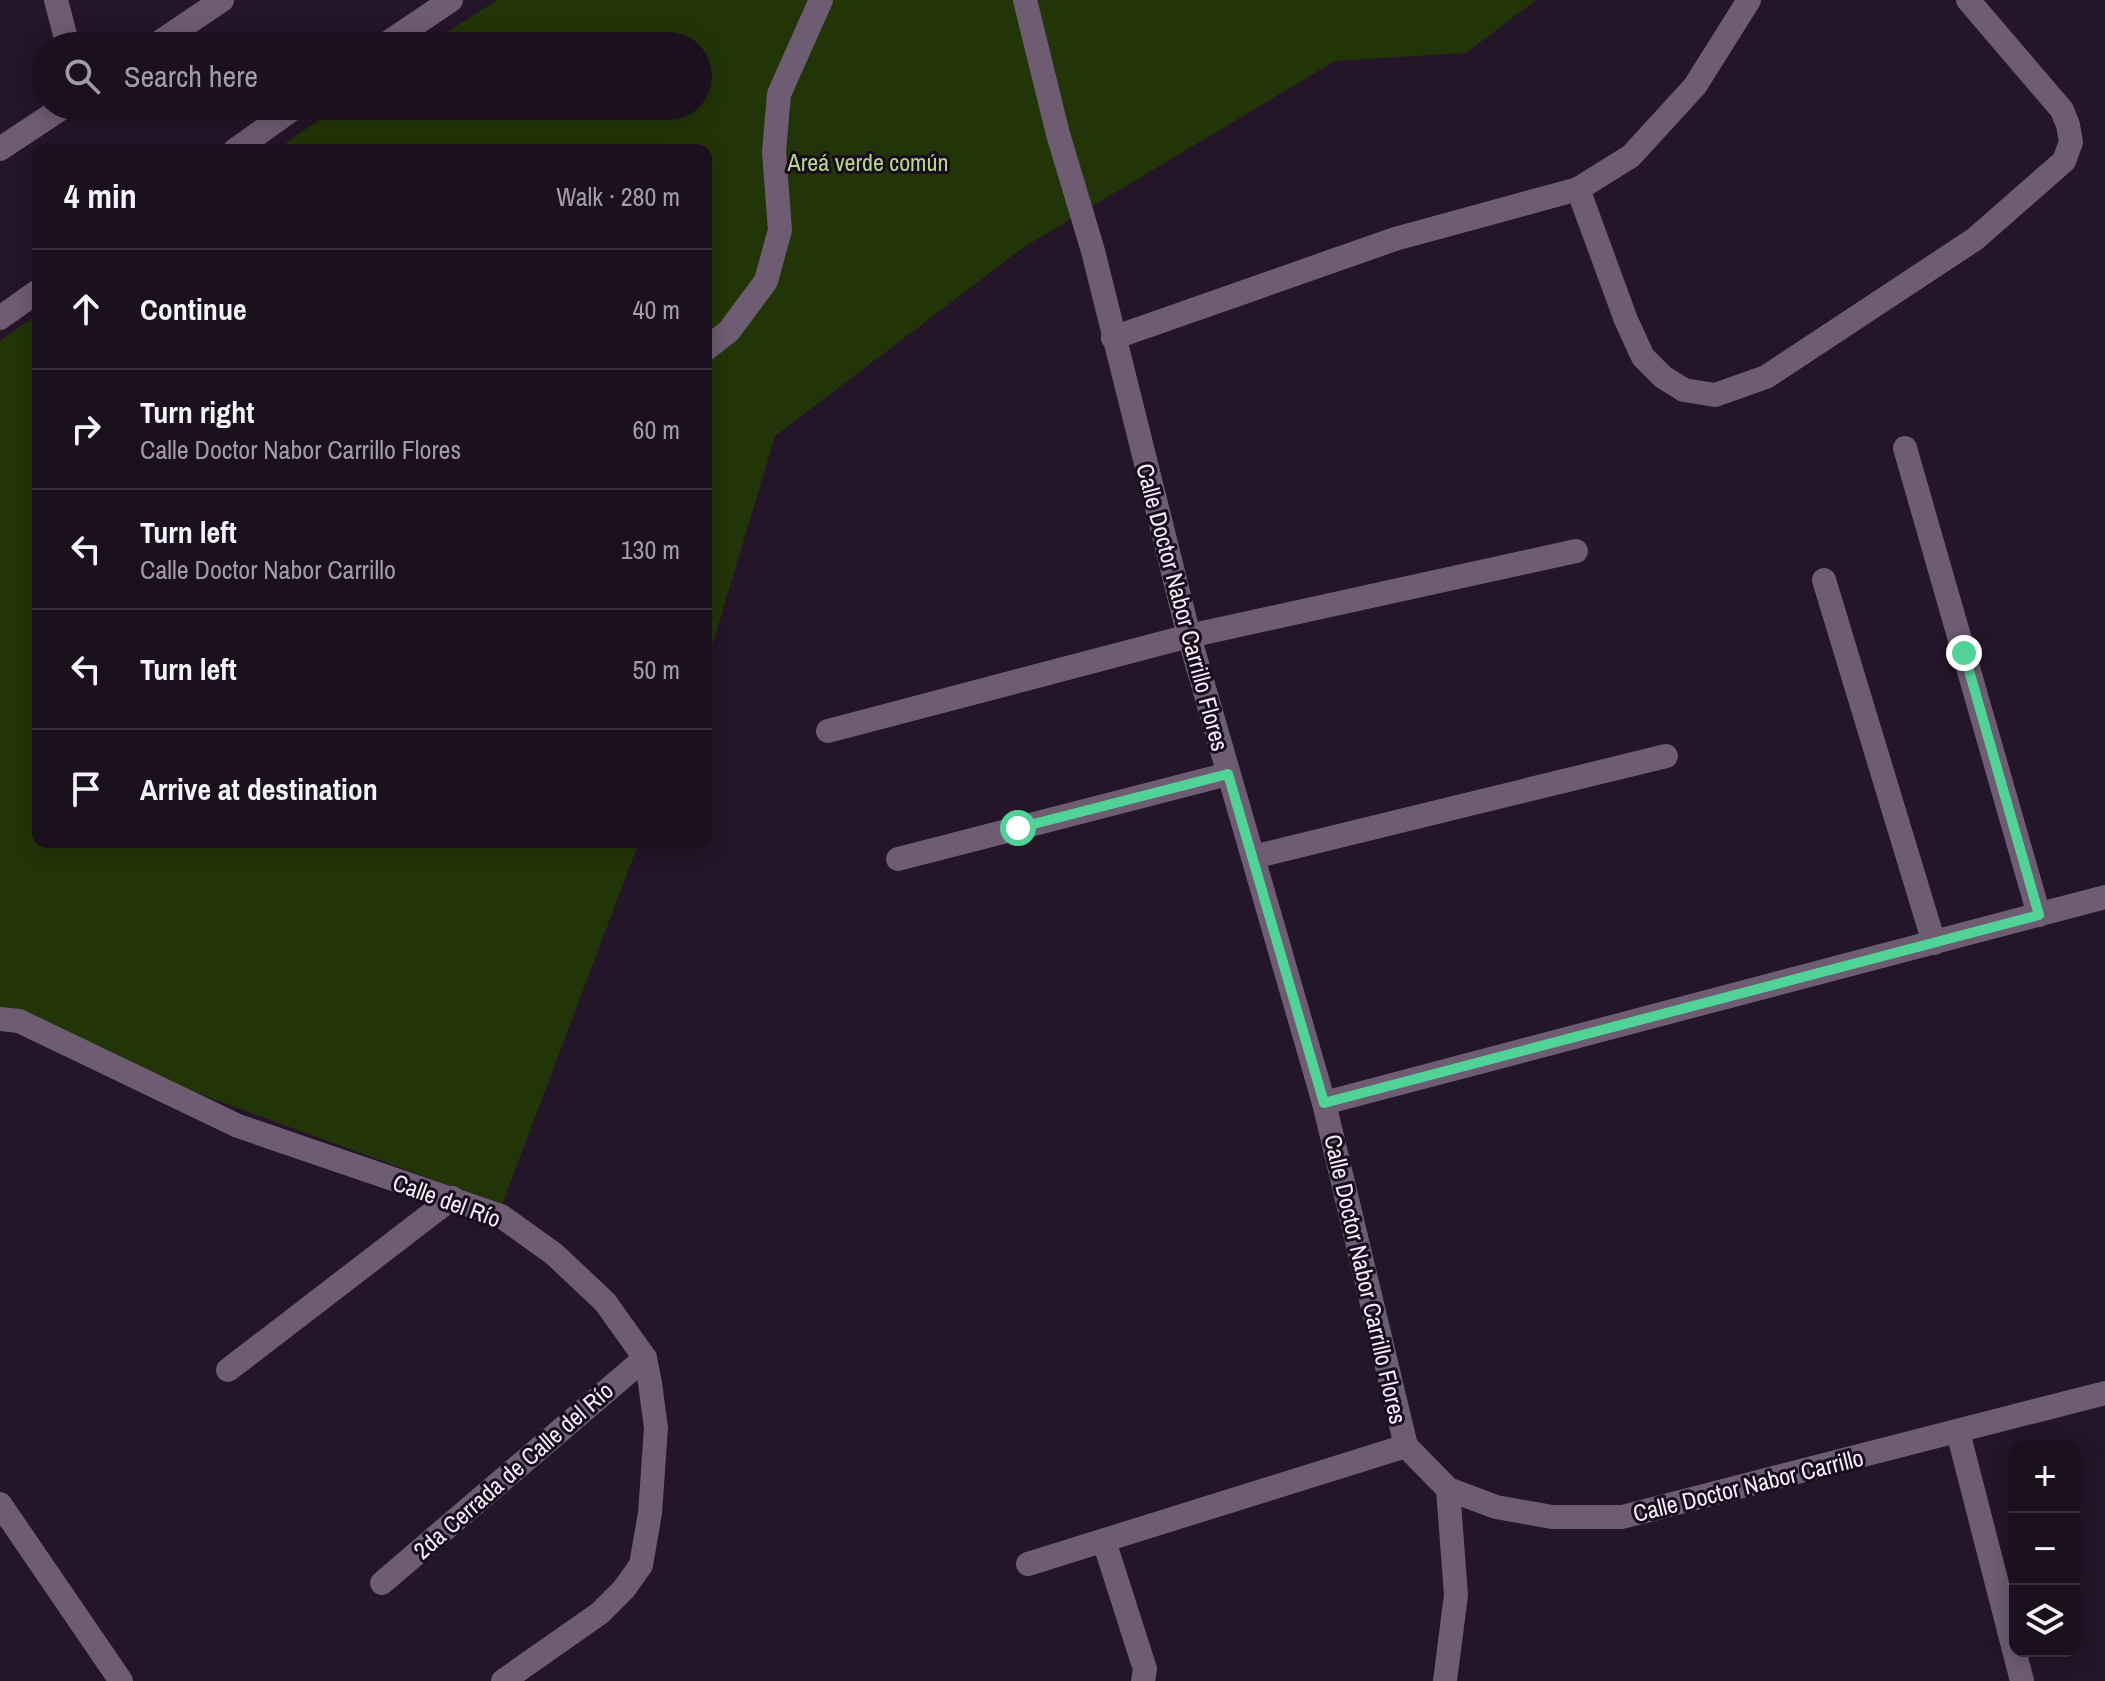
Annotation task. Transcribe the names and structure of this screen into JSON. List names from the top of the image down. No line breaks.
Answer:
{"streets":{"street":["Calle Doctor Nabor Carrillo Flores","Calle del Río","2da Cerrada de Calle del Río","Calle Doctor Nabor Carrillo"]},"crossings":[["Calle Doctor Nabor Carrillo Flores","Calle Doctor Nabor Carrillo"],["Calle del Río","2da Cerrada de Calle del Río"]],"parks":["Areá verde común"],"page":{"search":"Search here","heading":["4 min","Walk · 280 m"],"list":[["Continue","40 m"],["Turn right","Calle Doctor Nabor Carrillo Flores","60 m"],["Turn left","Calle Doctor Nabor Carrillo","130 m"],["Turn left","50 m"],"Arrive at destination"],"map_buttons":["+","−"]}}
